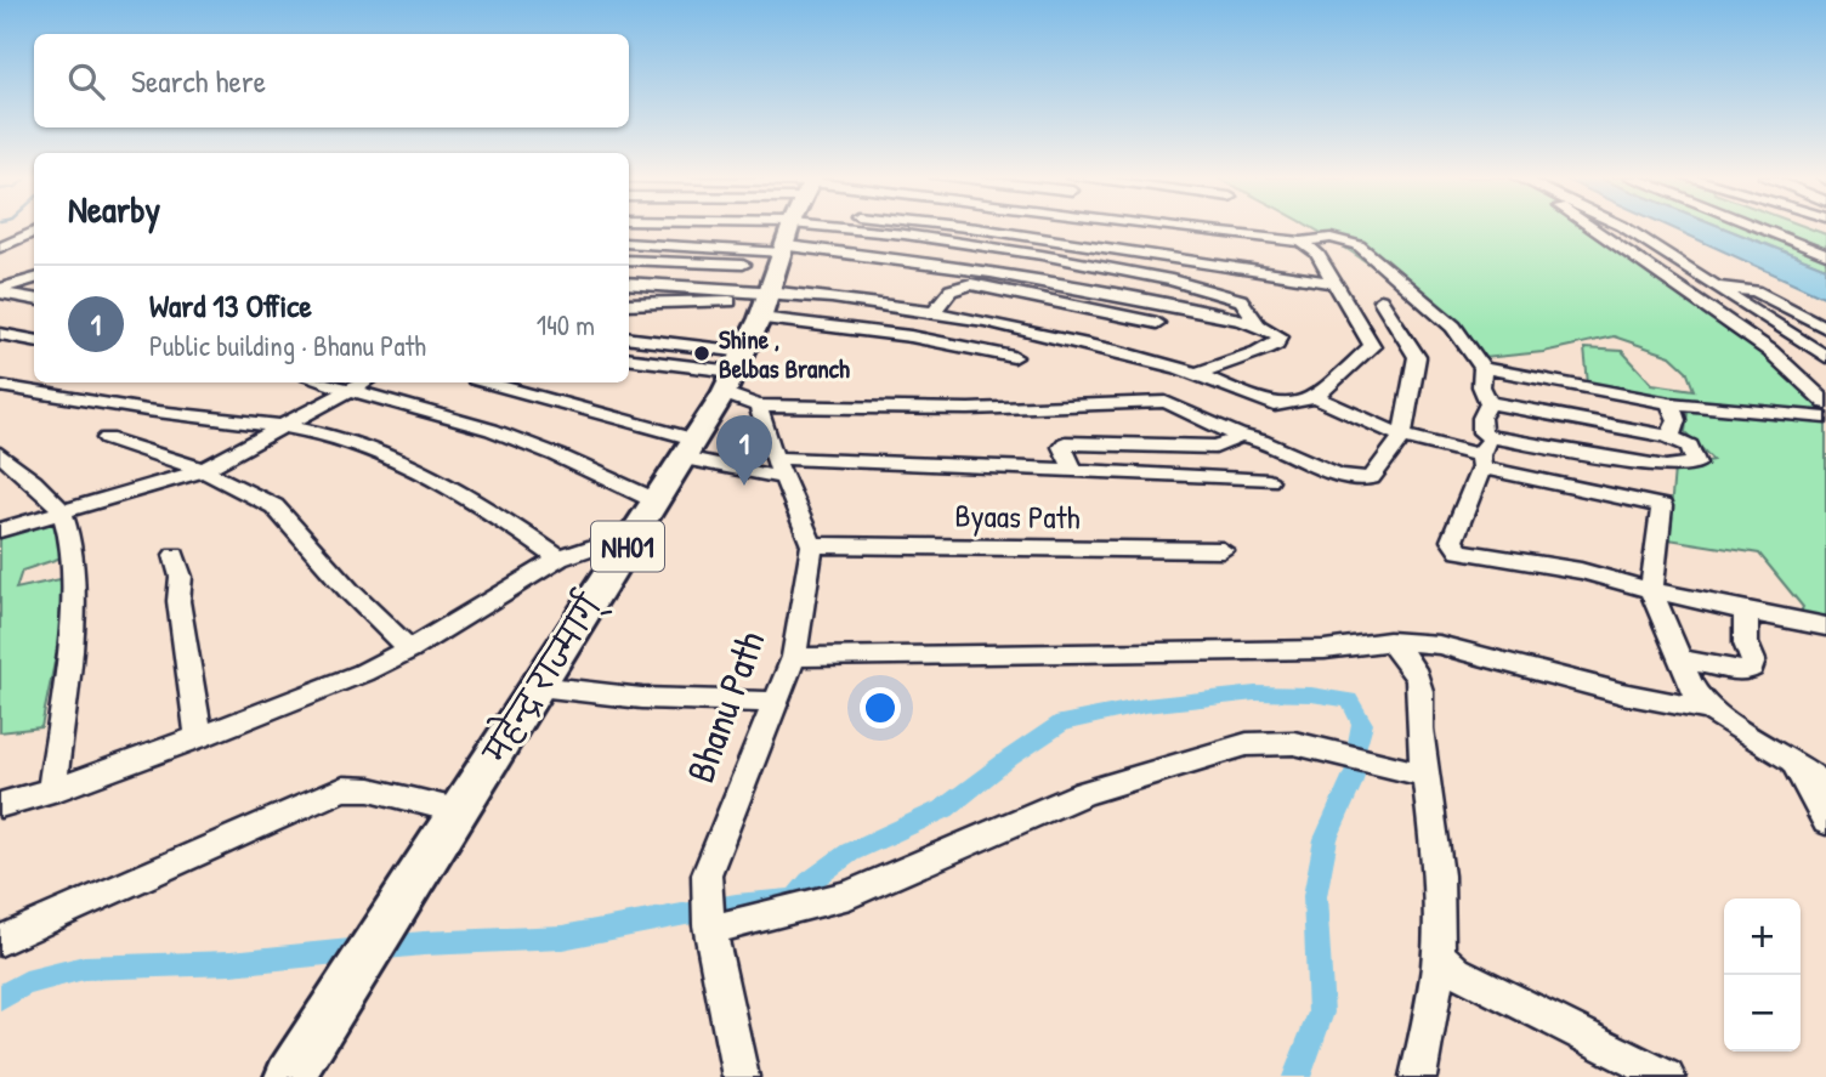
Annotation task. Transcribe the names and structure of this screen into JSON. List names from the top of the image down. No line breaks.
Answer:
{"streets":{"highway":["NH01","महेन्द्र राज्मार्ग्"],"street":["Byaas Path","Bhanu Path"]},"crossings":[["Byaas Path","Bhanu Path"]],"places":["Shine , Belbas Branch"],"page":{"search":"Search here","heading":"Nearby","list":[{"mark":"1","name":"Ward 13 Office","note":"Public building · Bhanu Path","value":"140 m"}],"pins":"1","map_buttons":["+","−"]}}
